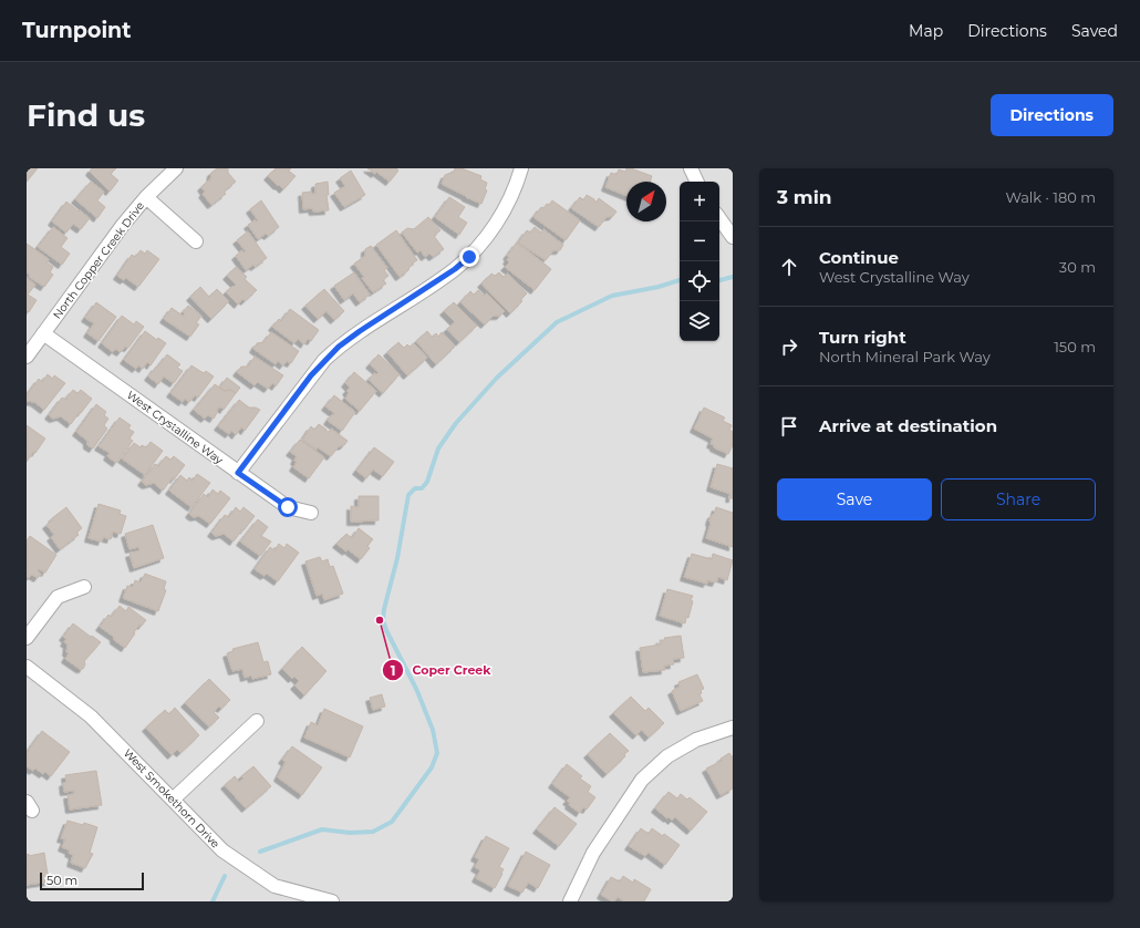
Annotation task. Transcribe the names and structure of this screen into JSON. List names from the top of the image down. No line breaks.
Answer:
{"streets":{"street":["North Copper Creek Drive","West Crystalline Way","West Smokethorn Drive"]},"crossings":[["North Copper Creek Drive","West Crystalline Way"]],"places":["Coper Creek"],"scale_bar":"50 m","north":"top right","page":{"header":"Turnpoint","nav":["Map","Directions","Saved"],"buttons":["Directions",["Save","Share"]],"title":"Find us","heading":["3 min","Walk · 180 m"],"map_buttons":["+","−"],"list":[["Continue","West Crystalline Way","30 m"],["Turn right","North Mineral Park Way","150 m"],"Arrive at destination"],"scale":"50 m"}}
